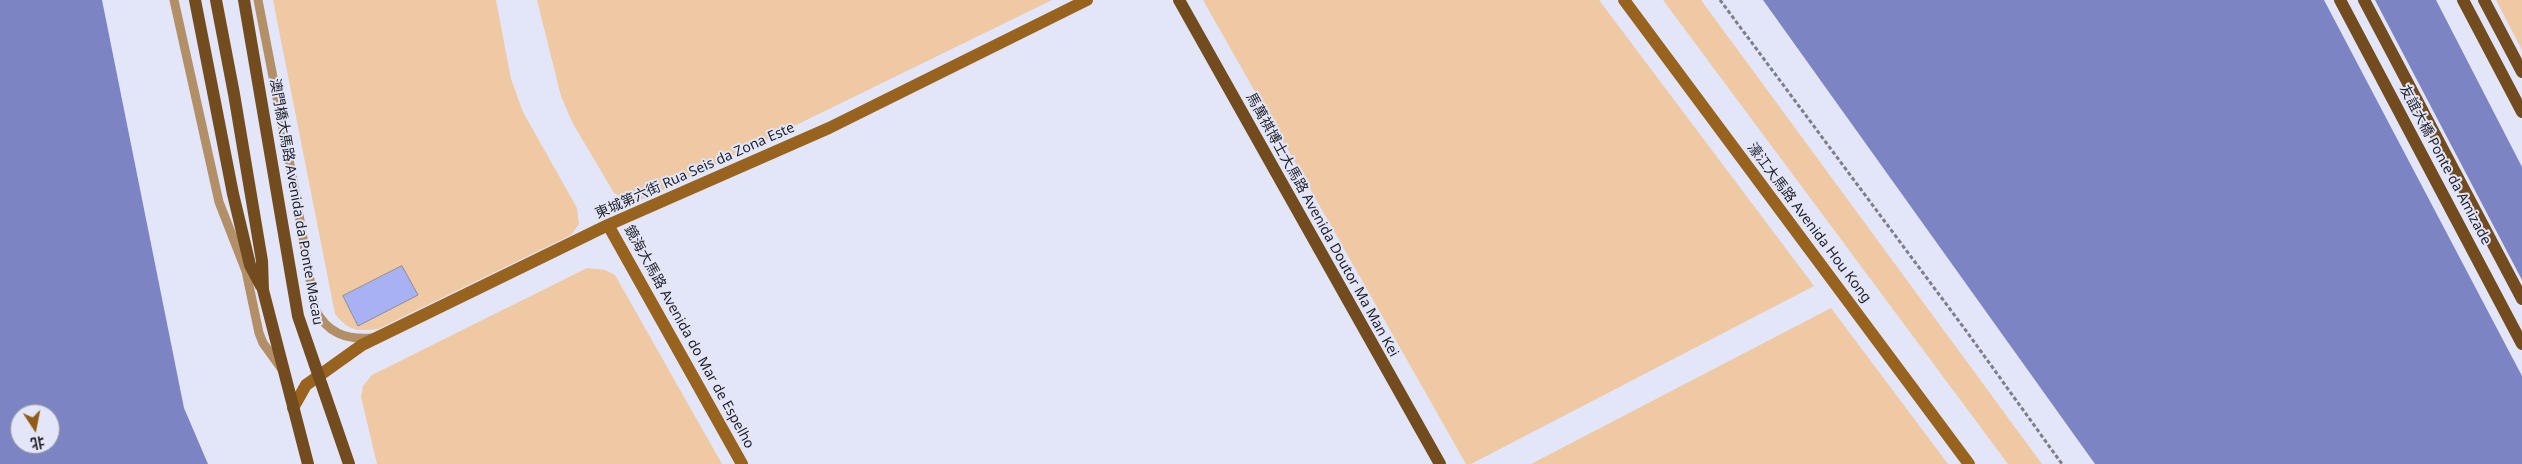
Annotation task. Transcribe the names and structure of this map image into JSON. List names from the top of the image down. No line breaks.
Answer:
{"streets":{"main road":["友誼大橋 Ponte da Amizade","東城第六街 Rua Seis da Zona Este","澳門橋大馬路 Avenida da Ponte Macau","濠江大馬路 Avenida Hou Kong","馬萬祺博士大馬路 Avenida Doutor Ma Man Kei","鏡海大馬路 Avenida do Mar de Espelho"]},"crossings":[["東城第六街 Rua Seis da Zona Este","澳門橋大馬路 Avenida da Ponte Macau"],["東城第六街 Rua Seis da Zona Este","鏡海大馬路 Avenida do Mar de Espelho"]],"north":"bottom"}
